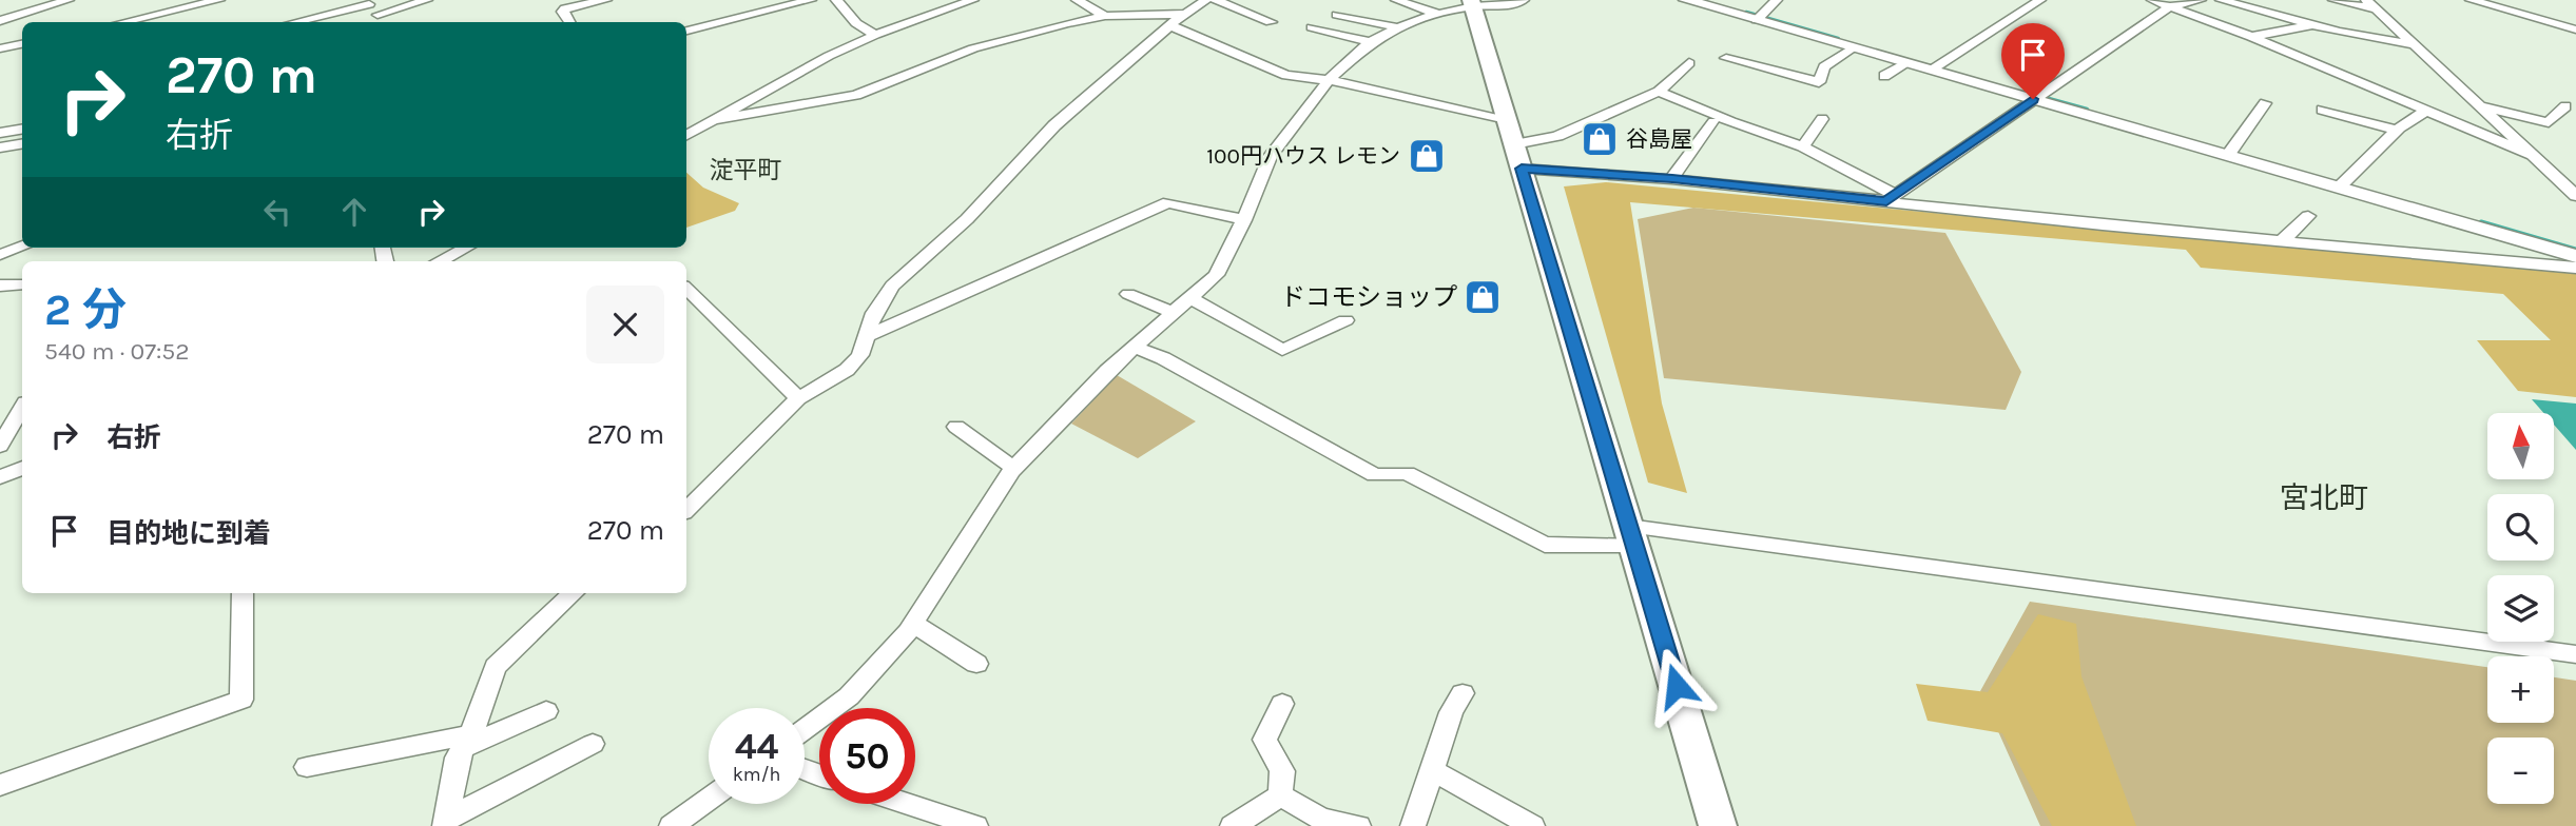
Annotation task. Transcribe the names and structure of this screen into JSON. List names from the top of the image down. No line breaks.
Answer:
{"districts":["淀平町","宮北町"],"places":{"shop":["谷島屋","100円ハウス レモン","ドコモショップ"]},"north":"top","page":{"turn":["270 m","右折"],"heading":["2 分","540 m · 07:52"],"list":[{"name":"右折","value":"270 m"},{"name":"目的地に到着","value":"270 m"}],"map_buttons":["+","−"],"speed":"44 km/h","limit":"50"}}
